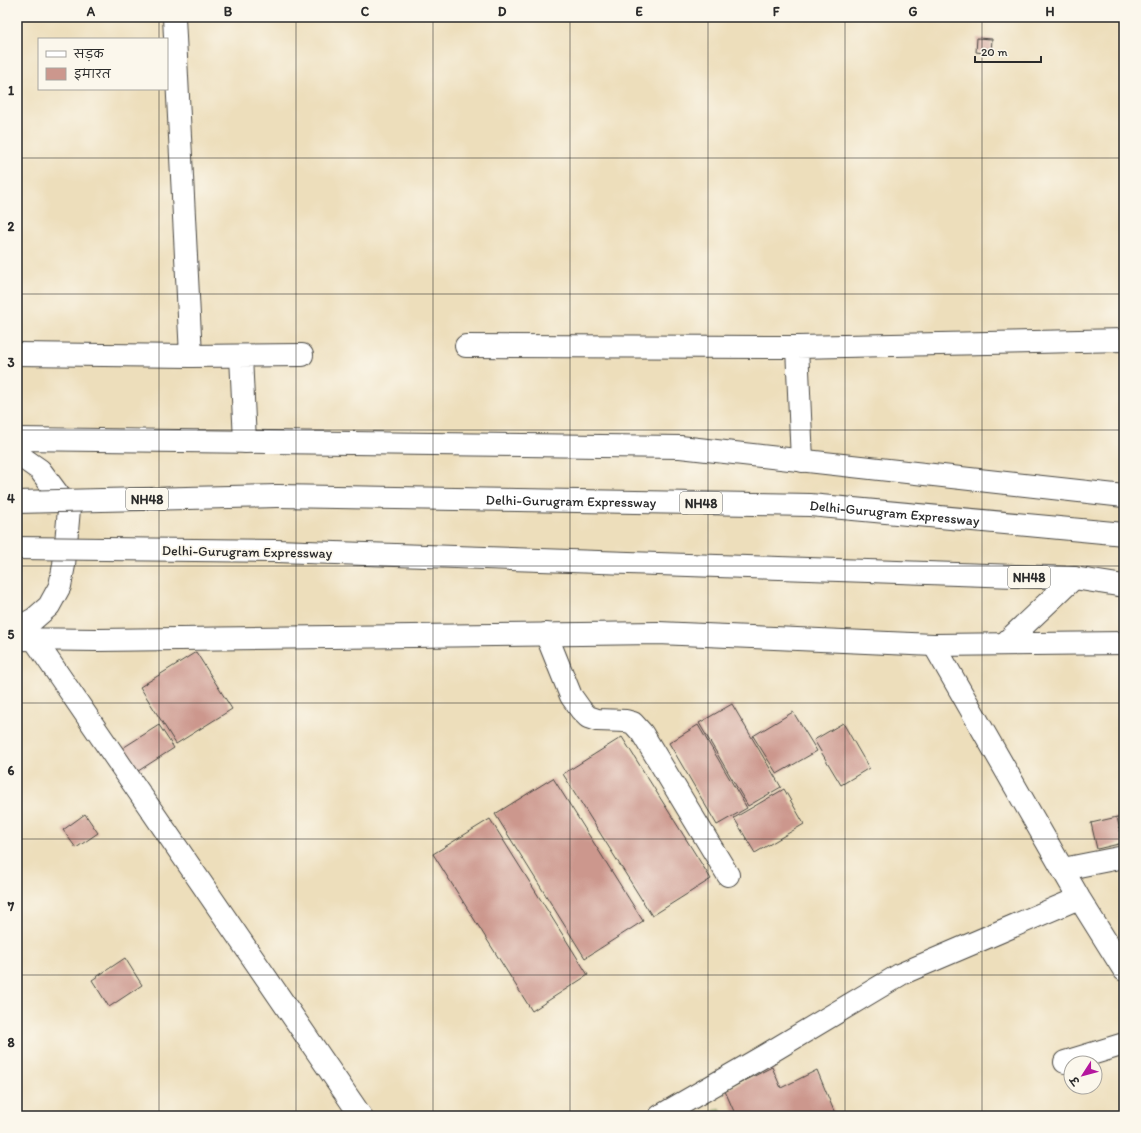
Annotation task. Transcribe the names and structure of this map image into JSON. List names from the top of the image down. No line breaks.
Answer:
{"streets":{"main road":["NH48","Delhi-Gurugram Expressway"]},"legend":["सड़क","इमारत"],"scale_bar":"20 m","north":"bottom left","grid":{"columns":["A","B","C","D","E","F","G","H"],"rows":["1","2","3","4","5","6","7","8"]}}
